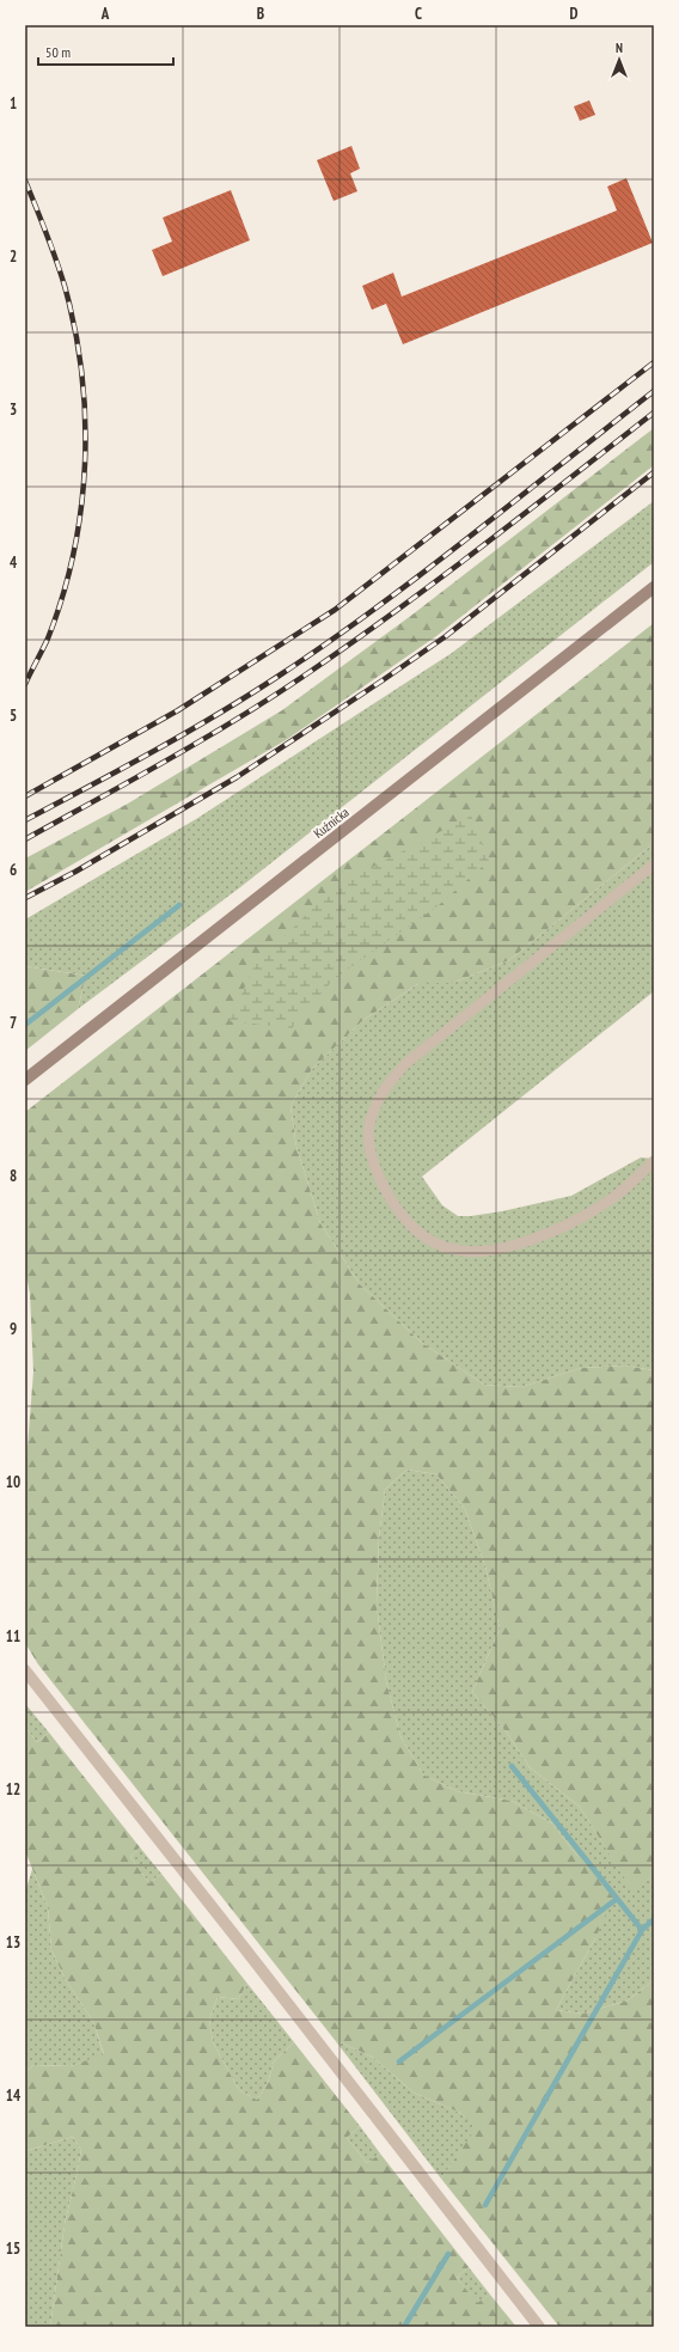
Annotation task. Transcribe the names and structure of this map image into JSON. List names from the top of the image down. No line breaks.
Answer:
{"streets":{"street":["Kuźnicka"]},"scale_bar":"50 m","north":"top","grid":{"columns":["A","B","C","D"],"rows":["1","2","3","4","5","6","7","8","9","10","11","12","13","14","15"]}}
